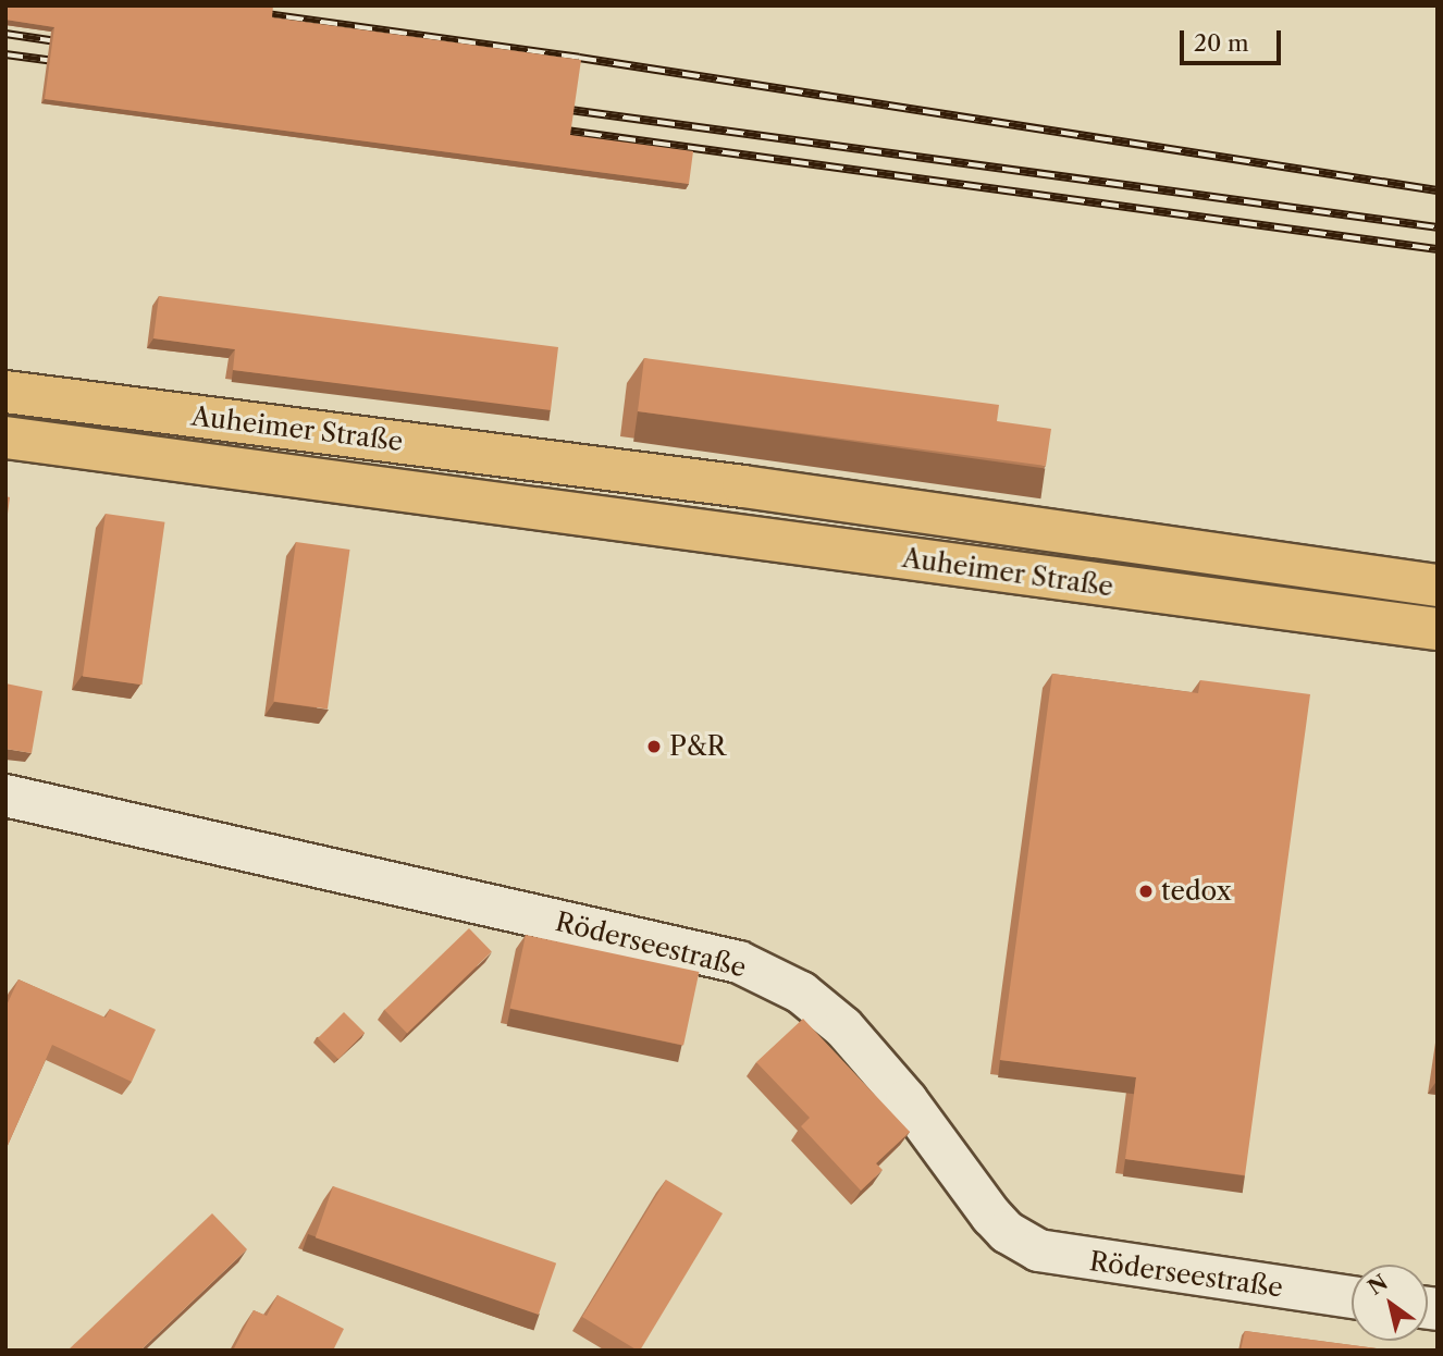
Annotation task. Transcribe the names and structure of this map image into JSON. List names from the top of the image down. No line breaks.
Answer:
{"streets":{"main road":["Auheimer Straße"],"street":["Röderseestraße"]},"places":["P&R","tedox"],"scale_bar":"20 m","north":"top left"}
